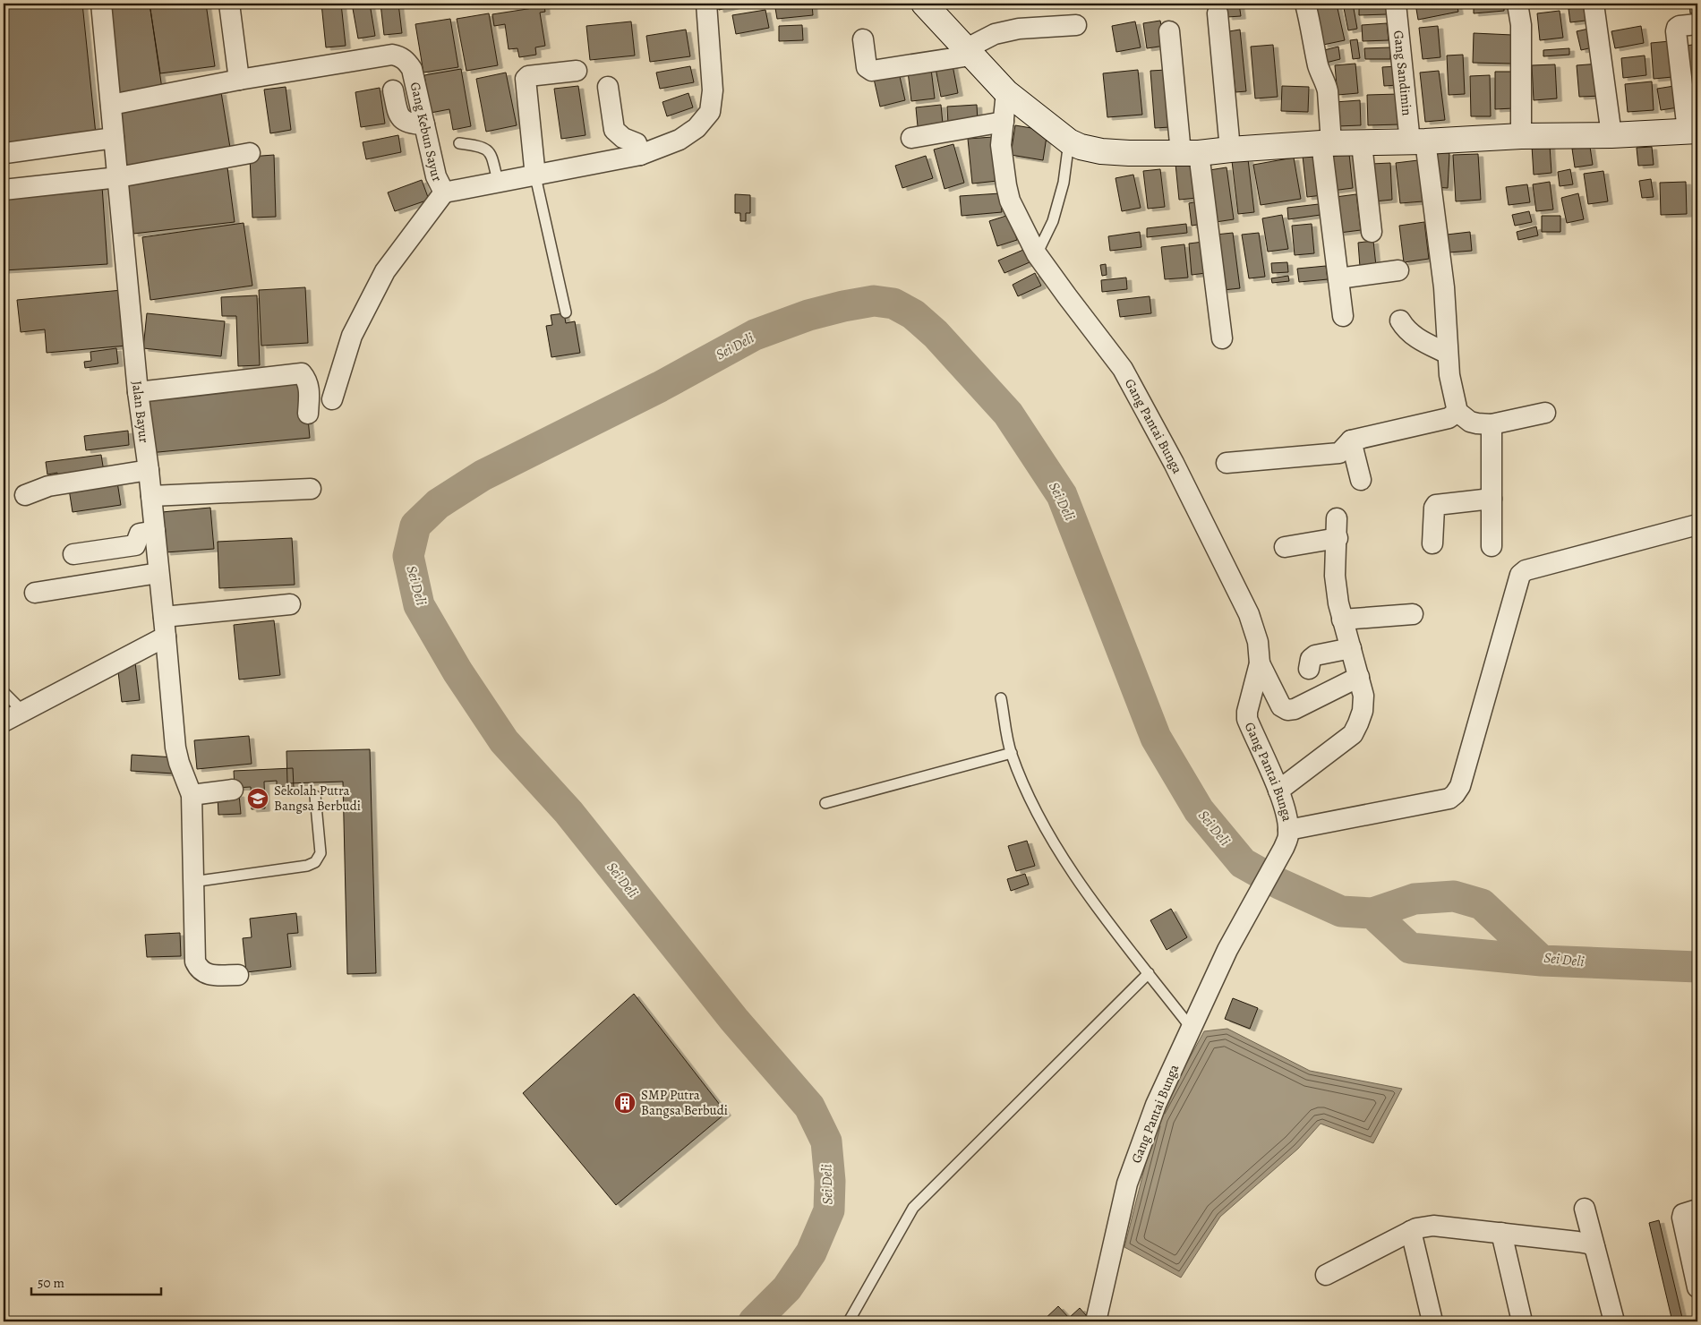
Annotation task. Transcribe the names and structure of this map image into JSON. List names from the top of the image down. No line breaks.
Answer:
{"streets":{"street":["Gang Sandimin","Gang Kebun Sayur","Jalan Bayur","Gang Pantai Bunga"]},"crossings":[["Gang Kebun Sayur","Jalan Bayur"]],"water":["Sei Deli"],"places":{"school or university":["Sekolah Putra Bangsa Berbudi"],"building":["SMP Putra Bangsa Berbudi"]},"scale_bar":"50 m"}
